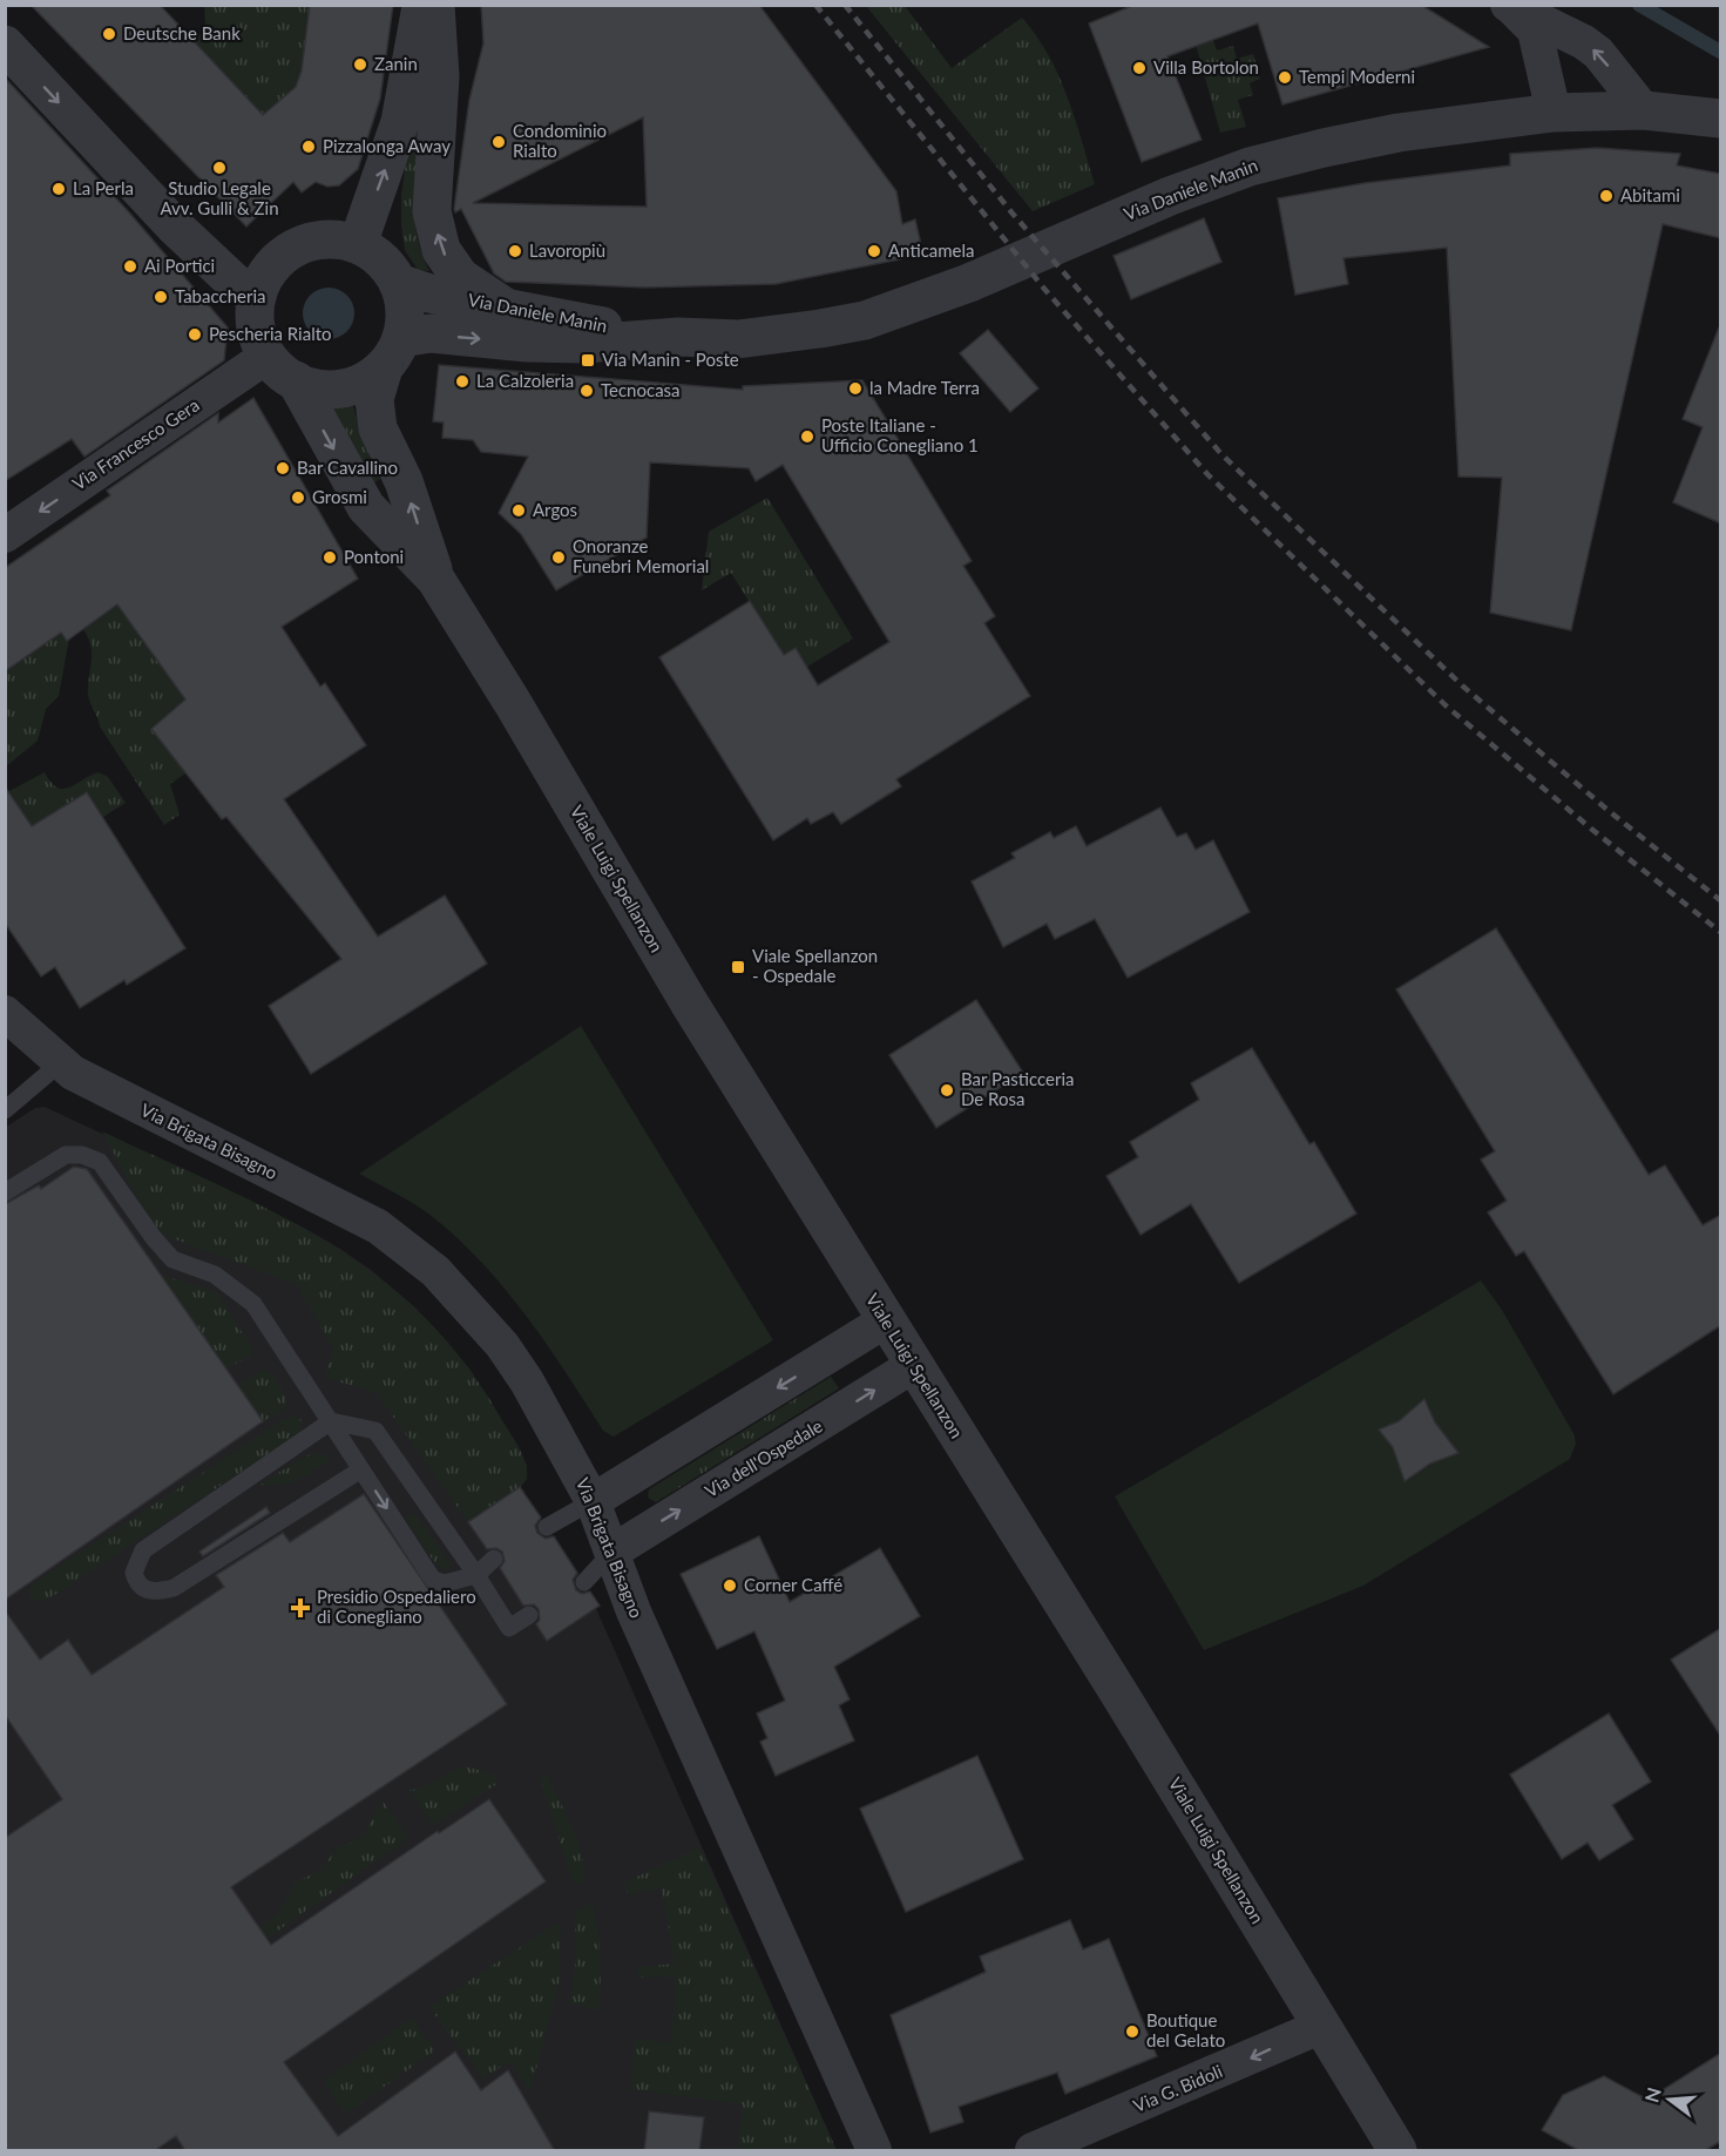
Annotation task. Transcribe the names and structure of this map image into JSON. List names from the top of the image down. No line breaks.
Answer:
{"streets":{"street":["Via Daniele Manin","Via Francesco Gera","Viale Luigi Spellanzon","Via Brigata Bisagno","Via dell'Ospedale","Via G. Bidoli"]},"crossings":[["Via Daniele Manin","Via Francesco Gera"],["Via Daniele Manin","Viale Luigi Spellanzon"],["Via Francesco Gera","Viale Luigi Spellanzon"],["Viale Luigi Spellanzon","Via dell'Ospedale"],["Viale Luigi Spellanzon","Via G. Bidoli"],["Via Brigata Bisagno","Via dell'Ospedale"]],"one_way":["Via Francesco Gera","Via G. Bidoli"],"places":{"other":["Deutsche Bank","Zanin","Villa Bortolon","Tempi Moderni","Condominio Rialto","Pizzalonga Away","Studio Legale Avv. Gulli & Zin","La Perla","Abitami","Lavoropiù","Anticamela","Ai Portici","Tabaccheria","Pescheria Rialto","La Calzoleria","la Madre Terra","Tecnocasa","Poste Italiane - Ufficio Conegliano 1","Bar Cavallino","Grosmi","Argos","Pontoni","Onoranze Funebri Memorial","Bar Pasticceria De Rosa","Corner Caffé","Boutique del Gelato"],"transit":["Via Manin - Poste","Viale Spellanzon - Ospedale"],"health":["Presidio Ospedaliero di Conegliano"]},"north":"left"}
